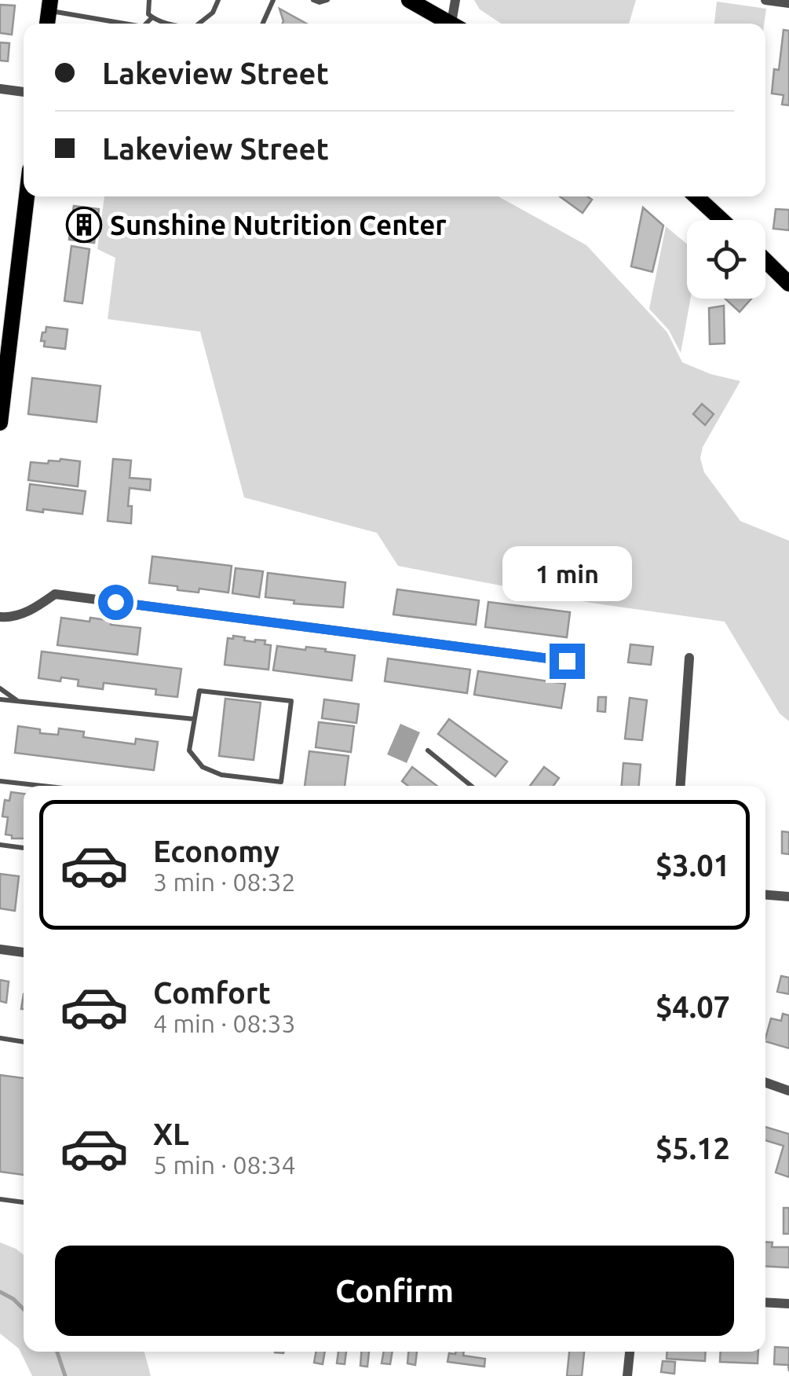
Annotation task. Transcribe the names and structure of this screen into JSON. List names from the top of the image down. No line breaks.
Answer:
{"places":{"building":["Sunshine Nutrition Center"]},"page":{"banner":["Lakeview Street","Lakeview Street"],"bubble":"1 min","list":[{"name":"Economy","note":"3 min · 08:32","value":"$3.01"},{"name":"Comfort","note":"4 min · 08:33","value":"$4.07"},{"name":"XL","note":"5 min · 08:34","value":"$5.12"}],"buttons":"Confirm"}}
